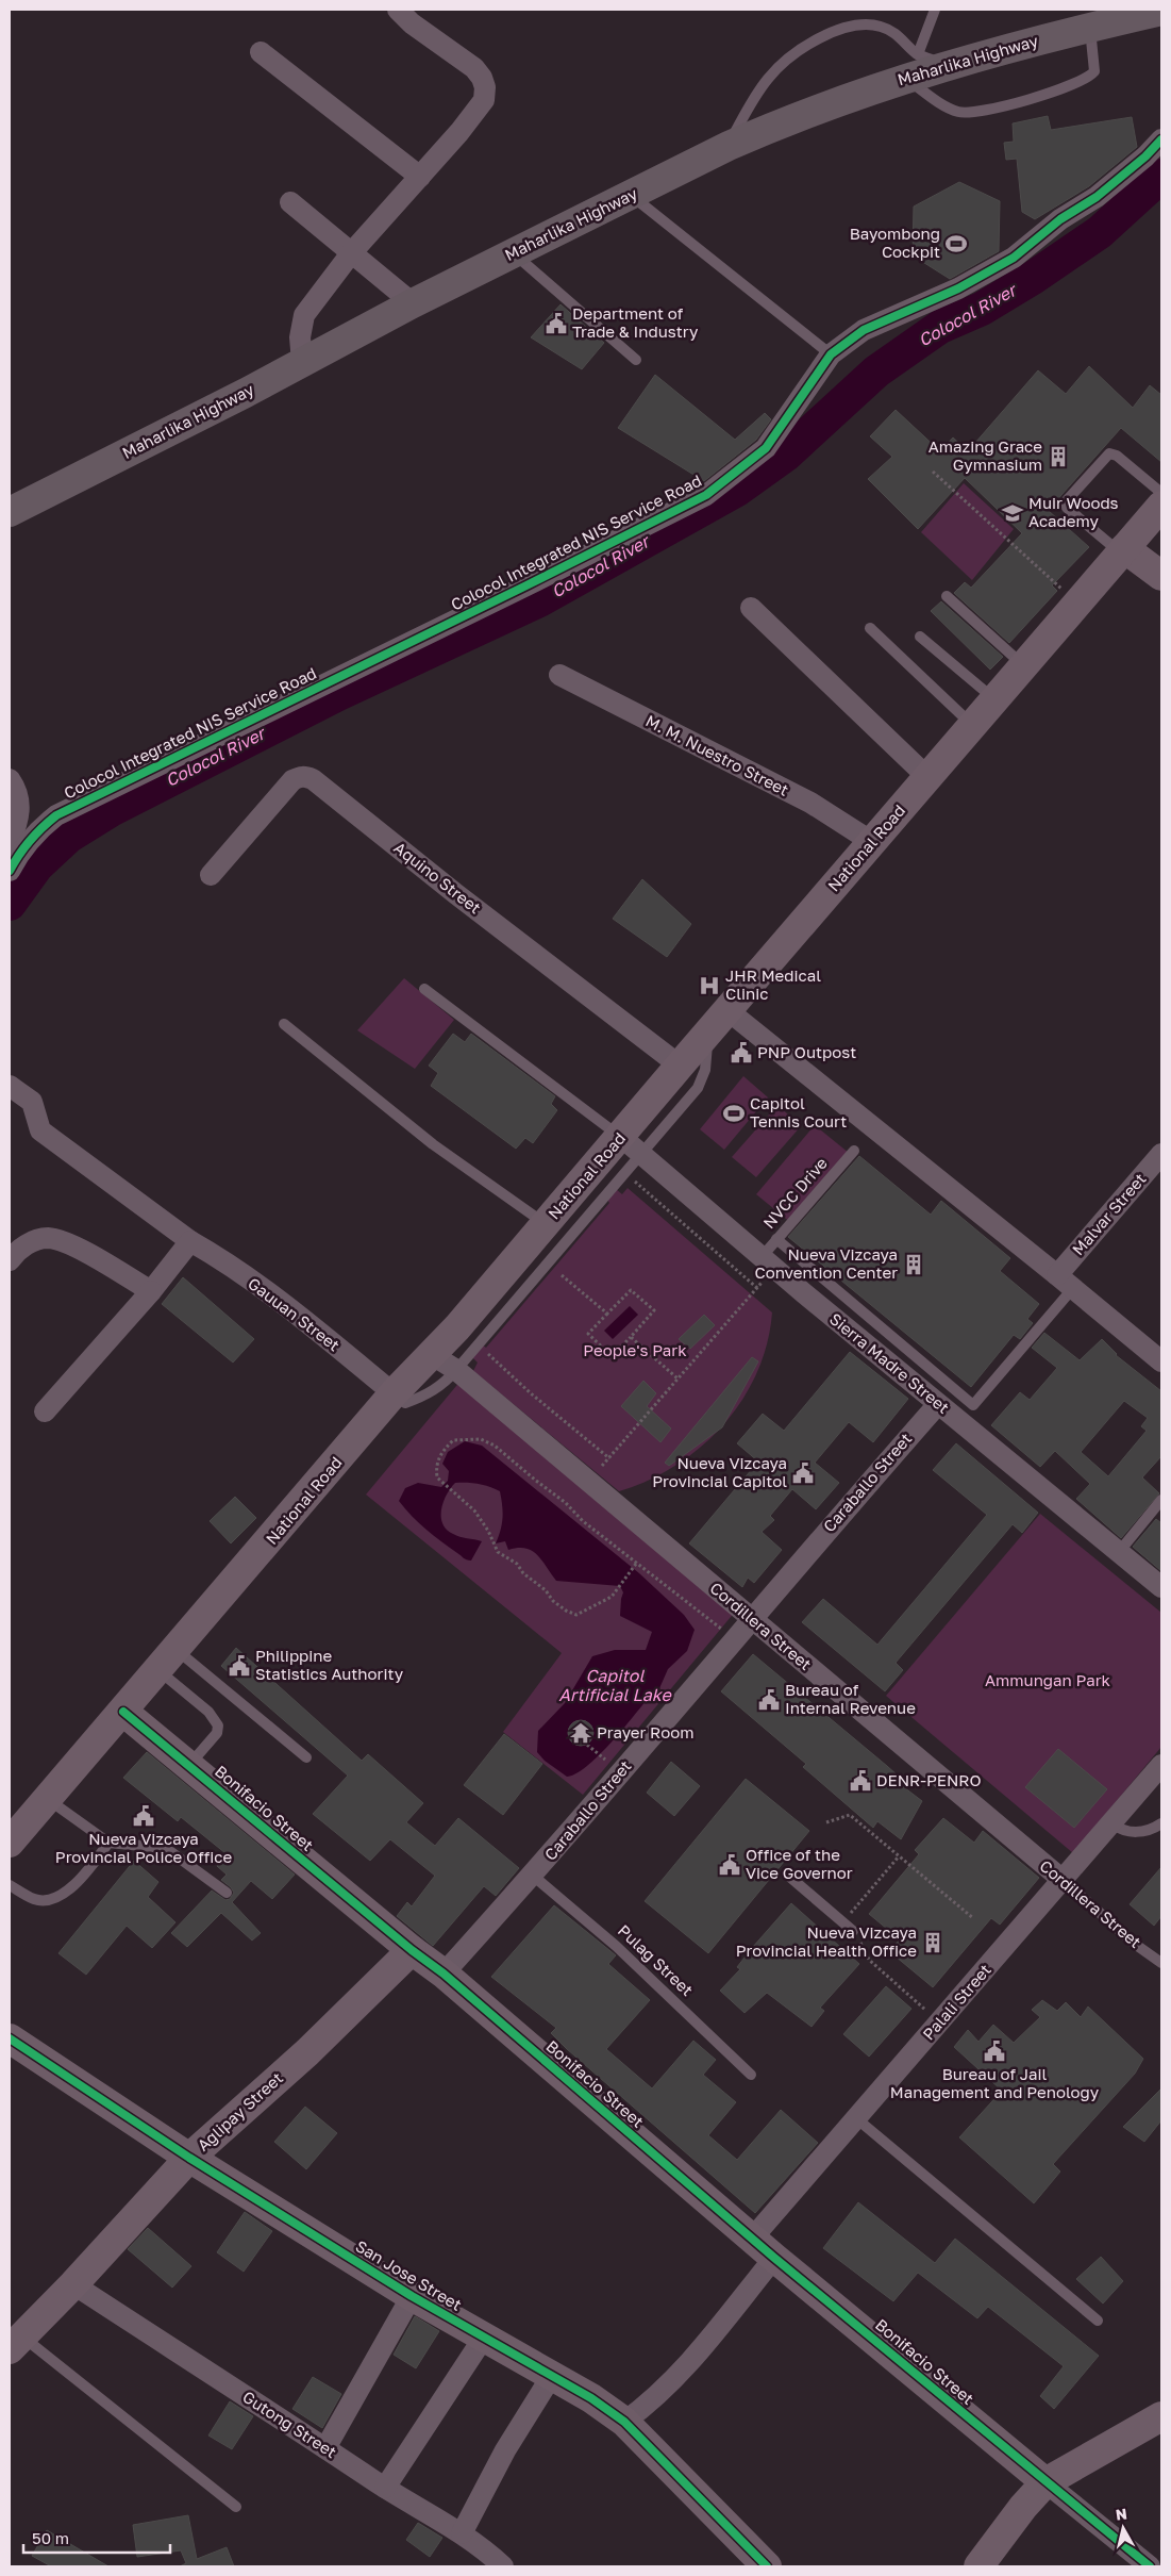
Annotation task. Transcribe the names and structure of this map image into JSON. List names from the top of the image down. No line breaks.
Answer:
{"streets":{"highway":["Maharlika Highway"],"street":["Colocol Integrated NIS Service Road","M. M. Nuestro Street","National Road","Aquino Street","Malvar Street","Gauuan Street","Sierra Madre Street","Caraballo Street","Cordillera Street","Bonifacio Street","Palali Street","Aglipay Street","San Jose Street","Gutong Street"],"lane":["NVCC Drive","Pulag Street"]},"crossings":[["M. M. Nuestro Street","National Road"],["National Road","Aquino Street"],["National Road","Gauuan Street"],["National Road","Sierra Madre Street"],["National Road","Cordillera Street"],["National Road","Bonifacio Street"],["NVCC Drive","Sierra Madre Street"],["Sierra Madre Street","Caraballo Street"],["Caraballo Street","Cordillera Street"],["Caraballo Street","Bonifacio Street"],["Caraballo Street","Pulag Street"],["Cordillera Street","Palali Street"],["Bonifacio Street","Palali Street"],["Bonifacio Street","Aglipay Street"],["Palali Street","San Jose Street"],["Aglipay Street","San Jose Street"],["Aglipay Street","Gutong Street"]],"water":["Colocol River","Capitol Artificial Lake"],"parks":["People's Park","Ammungan Park"],"places":{"sports":["Bayombong Cockpit","Capitol Tennis Court"],"public building":["Department of Trade & Industry","PNP Outpost","Nueva Vizcaya Provincial Capitol","Philippine Statistics Authority","Bureau of Internal Revenue","DENR-PENRO","Nueva Vizcaya Provincial Police Office","Office of the Vice Governor","Bureau of Jail Management and Penology"],"building":["Amazing Grace Gymnasium","Nueva Vizcaya Convention Center","Nueva Vizcaya Provincial Health Office"],"school or university":["Muir Woods Academy"],"hospital":["JHR Medical Clinic"],"temple":["Prayer Room"]},"scale_bar":"50 m","north":"top"}
